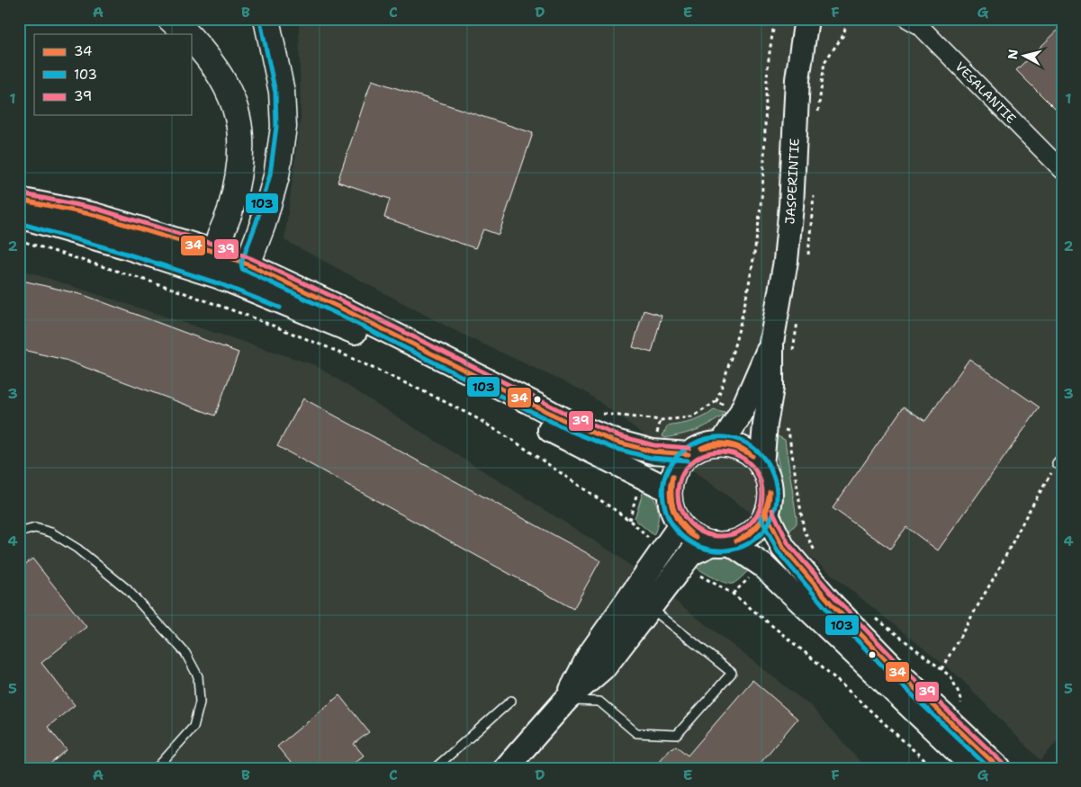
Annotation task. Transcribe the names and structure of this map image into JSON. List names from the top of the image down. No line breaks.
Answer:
{"streets":{"main road":["JASPERINTIE"],"street":["VESALANTIE"]},"lines":["transit line 103","transit line 39","transit line 34"],"legend":["34","103","39"],"north":"left","grid":{"columns":["A","B","C","D","E","F","G"],"rows":["1","2","3","4","5"]}}
